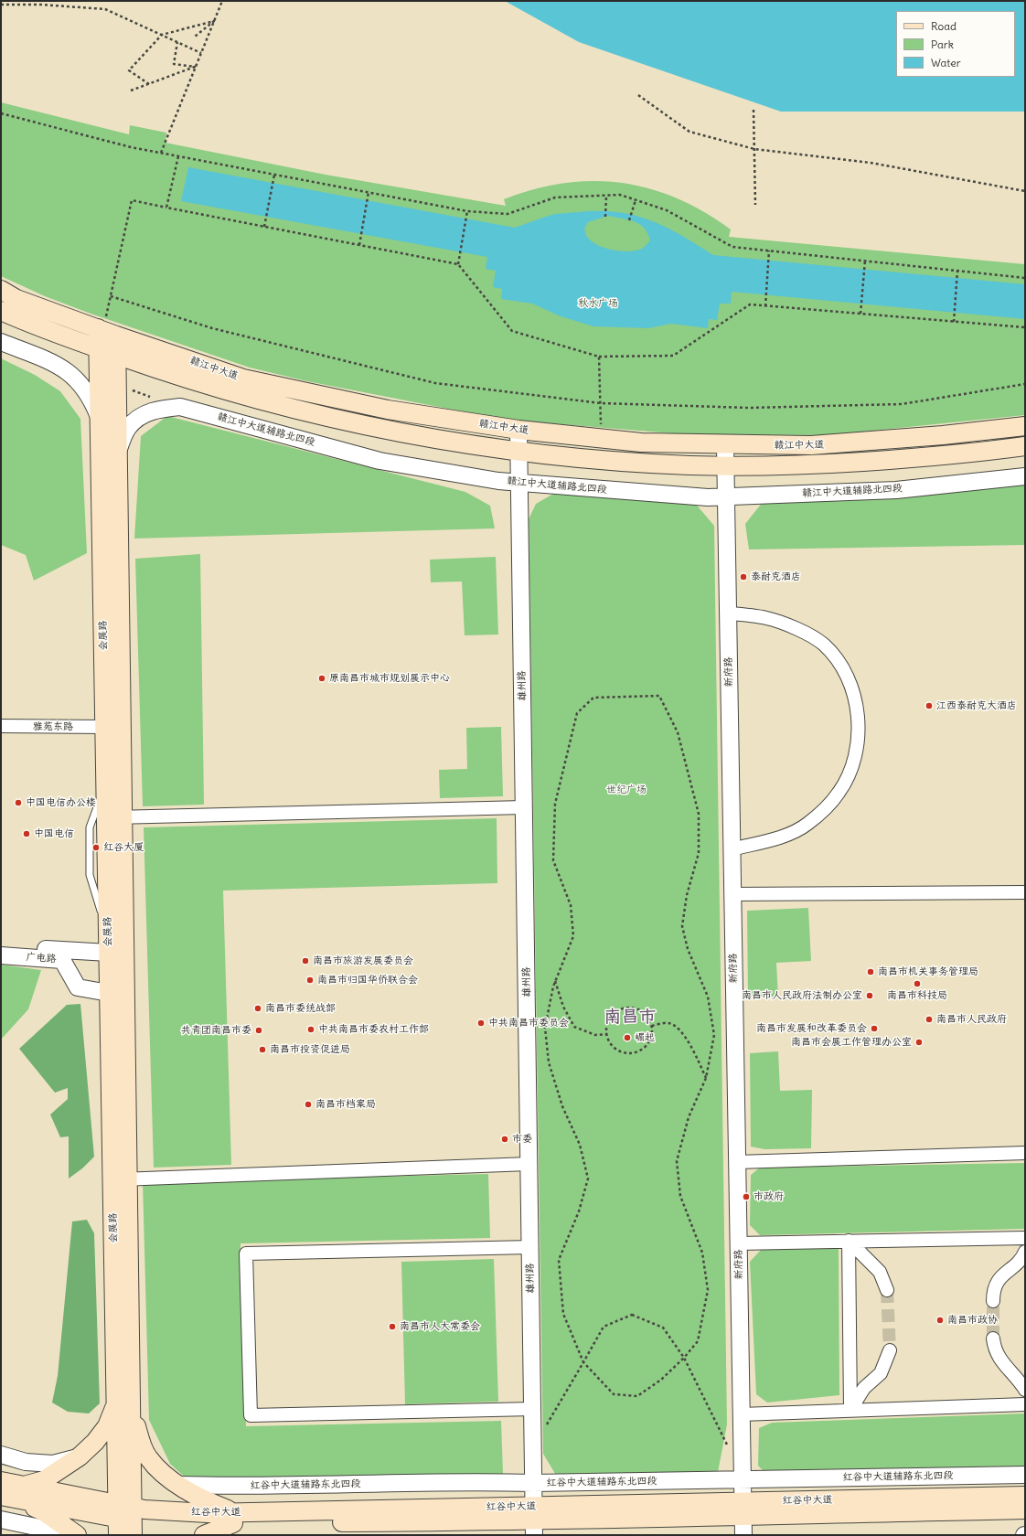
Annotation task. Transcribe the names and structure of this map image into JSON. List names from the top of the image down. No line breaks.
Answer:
{"streets":{"main road":["赣江中大道","会展路","红谷中大道"],"street":["赣江中大道辅路北四段","新府路","雄州路","雅苑东路","广电路","红谷中大道辅路东北四段"]},"crossings":[["赣江中大道","会展路"],["赣江中大道","新府路"],["赣江中大道","雄州路"],["赣江中大道辅路北四段","会展路"],["赣江中大道辅路北四段","新府路"],["赣江中大道辅路北四段","雄州路"],["会展路","雅苑东路"],["会展路","广电路"],["会展路","红谷中大道"],["新府路","红谷中大道辅路东北四段"],["新府路","红谷中大道"],["雄州路","红谷中大道辅路东北四段"],["雄州路","红谷中大道"]],"districts":["南昌市"],"parks":["秋水广场","世纪广场"],"places":["泰耐克酒店","原南昌市城市规划展示中心","江西泰耐克大酒店","中国电信办公楼","中国电信","红谷大厦","南昌市旅游发展委员会","南昌市机关事务管理局","南昌市归国华侨联合会","南昌市科技局","南昌市人民政府法制办公室","南昌市委统战部","南昌市人民政府","中共南昌市委员会","南昌市发展和改革委员会","中共南昌市委农村工作部","共青团南昌市委","崛起","南昌市会展工作管理办公室","南昌市投资促进局","南昌市档案局","市委","市政府","南昌市政协","南昌市人大常委会"],"legend":["Road","Park","Water"]}
